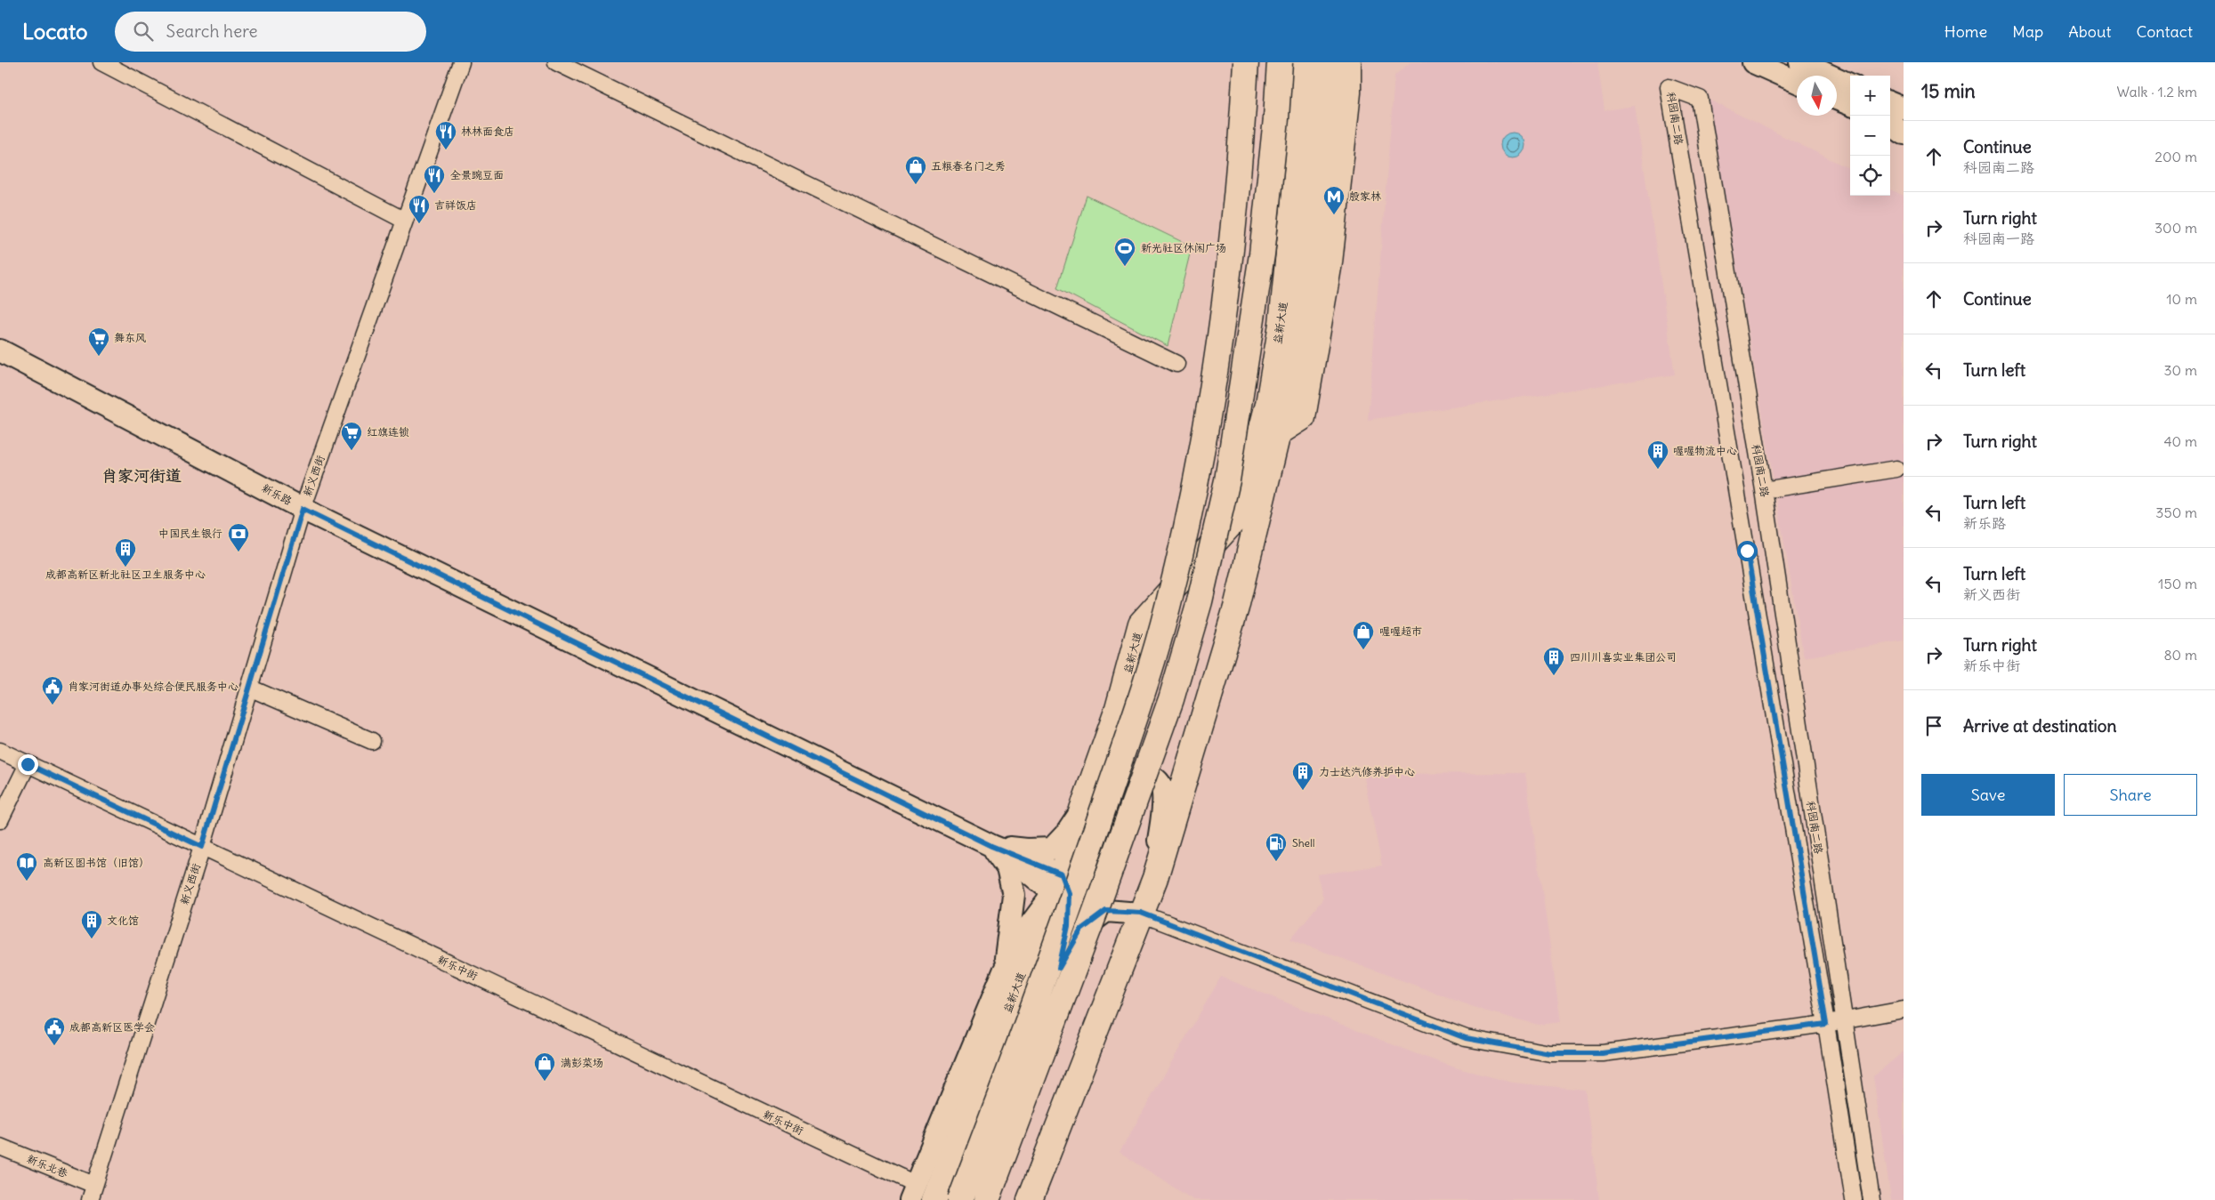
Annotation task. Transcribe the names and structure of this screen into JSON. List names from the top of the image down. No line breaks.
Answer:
{"streets":{"main road":["益新大道"],"street":["科园南二路","新义西街","新乐路","新乐中街","新乐北巷"]},"crossings":[["益新大道","新乐路"],["新义西街","新乐路"],["新义西街","新乐中街"],["新义西街","新乐北巷"]],"districts":["肖家河街道"],"places":{"restaurant":["林林面食店","全景豌豆面","吉祥饭店"],"shop":["五粮春名门之秀","喔喔超市","满彭菜场"],"metro station":["殷家林"],"sports":["新光社区休闲广场"],"supermarket":["舞东风","红旗连锁"],"building":["喔喔物流中心","成都高新区新北社区卫生服务中心","四川川喜实业集团公司","力士达汽修养护中心","文化馆"],"bank":["中国民生银行"],"public building":["肖家河街道办事处综合便民服务中心","成都高新区医学会"],"fuel station":["Shell"],"library":["高新区图书馆（旧馆）"]},"north":"bottom","page":{"header":"Locato","search":"Search here","nav":["Home","Map","About","Contact"],"heading":["15 min","Walk · 1.2 km"],"map_buttons":["+","−"],"list":[["Continue","科园南二路","200 m"],["Turn right","科园南一路","300 m"],["Continue","10 m"],["Turn left","30 m"],["Turn right","40 m"],["Turn left","新乐路","350 m"],["Turn left","新义西街","150 m"],["Turn right","新乐中街","80 m"],"Arrive at destination"],"buttons":["Save","Share"]}}
